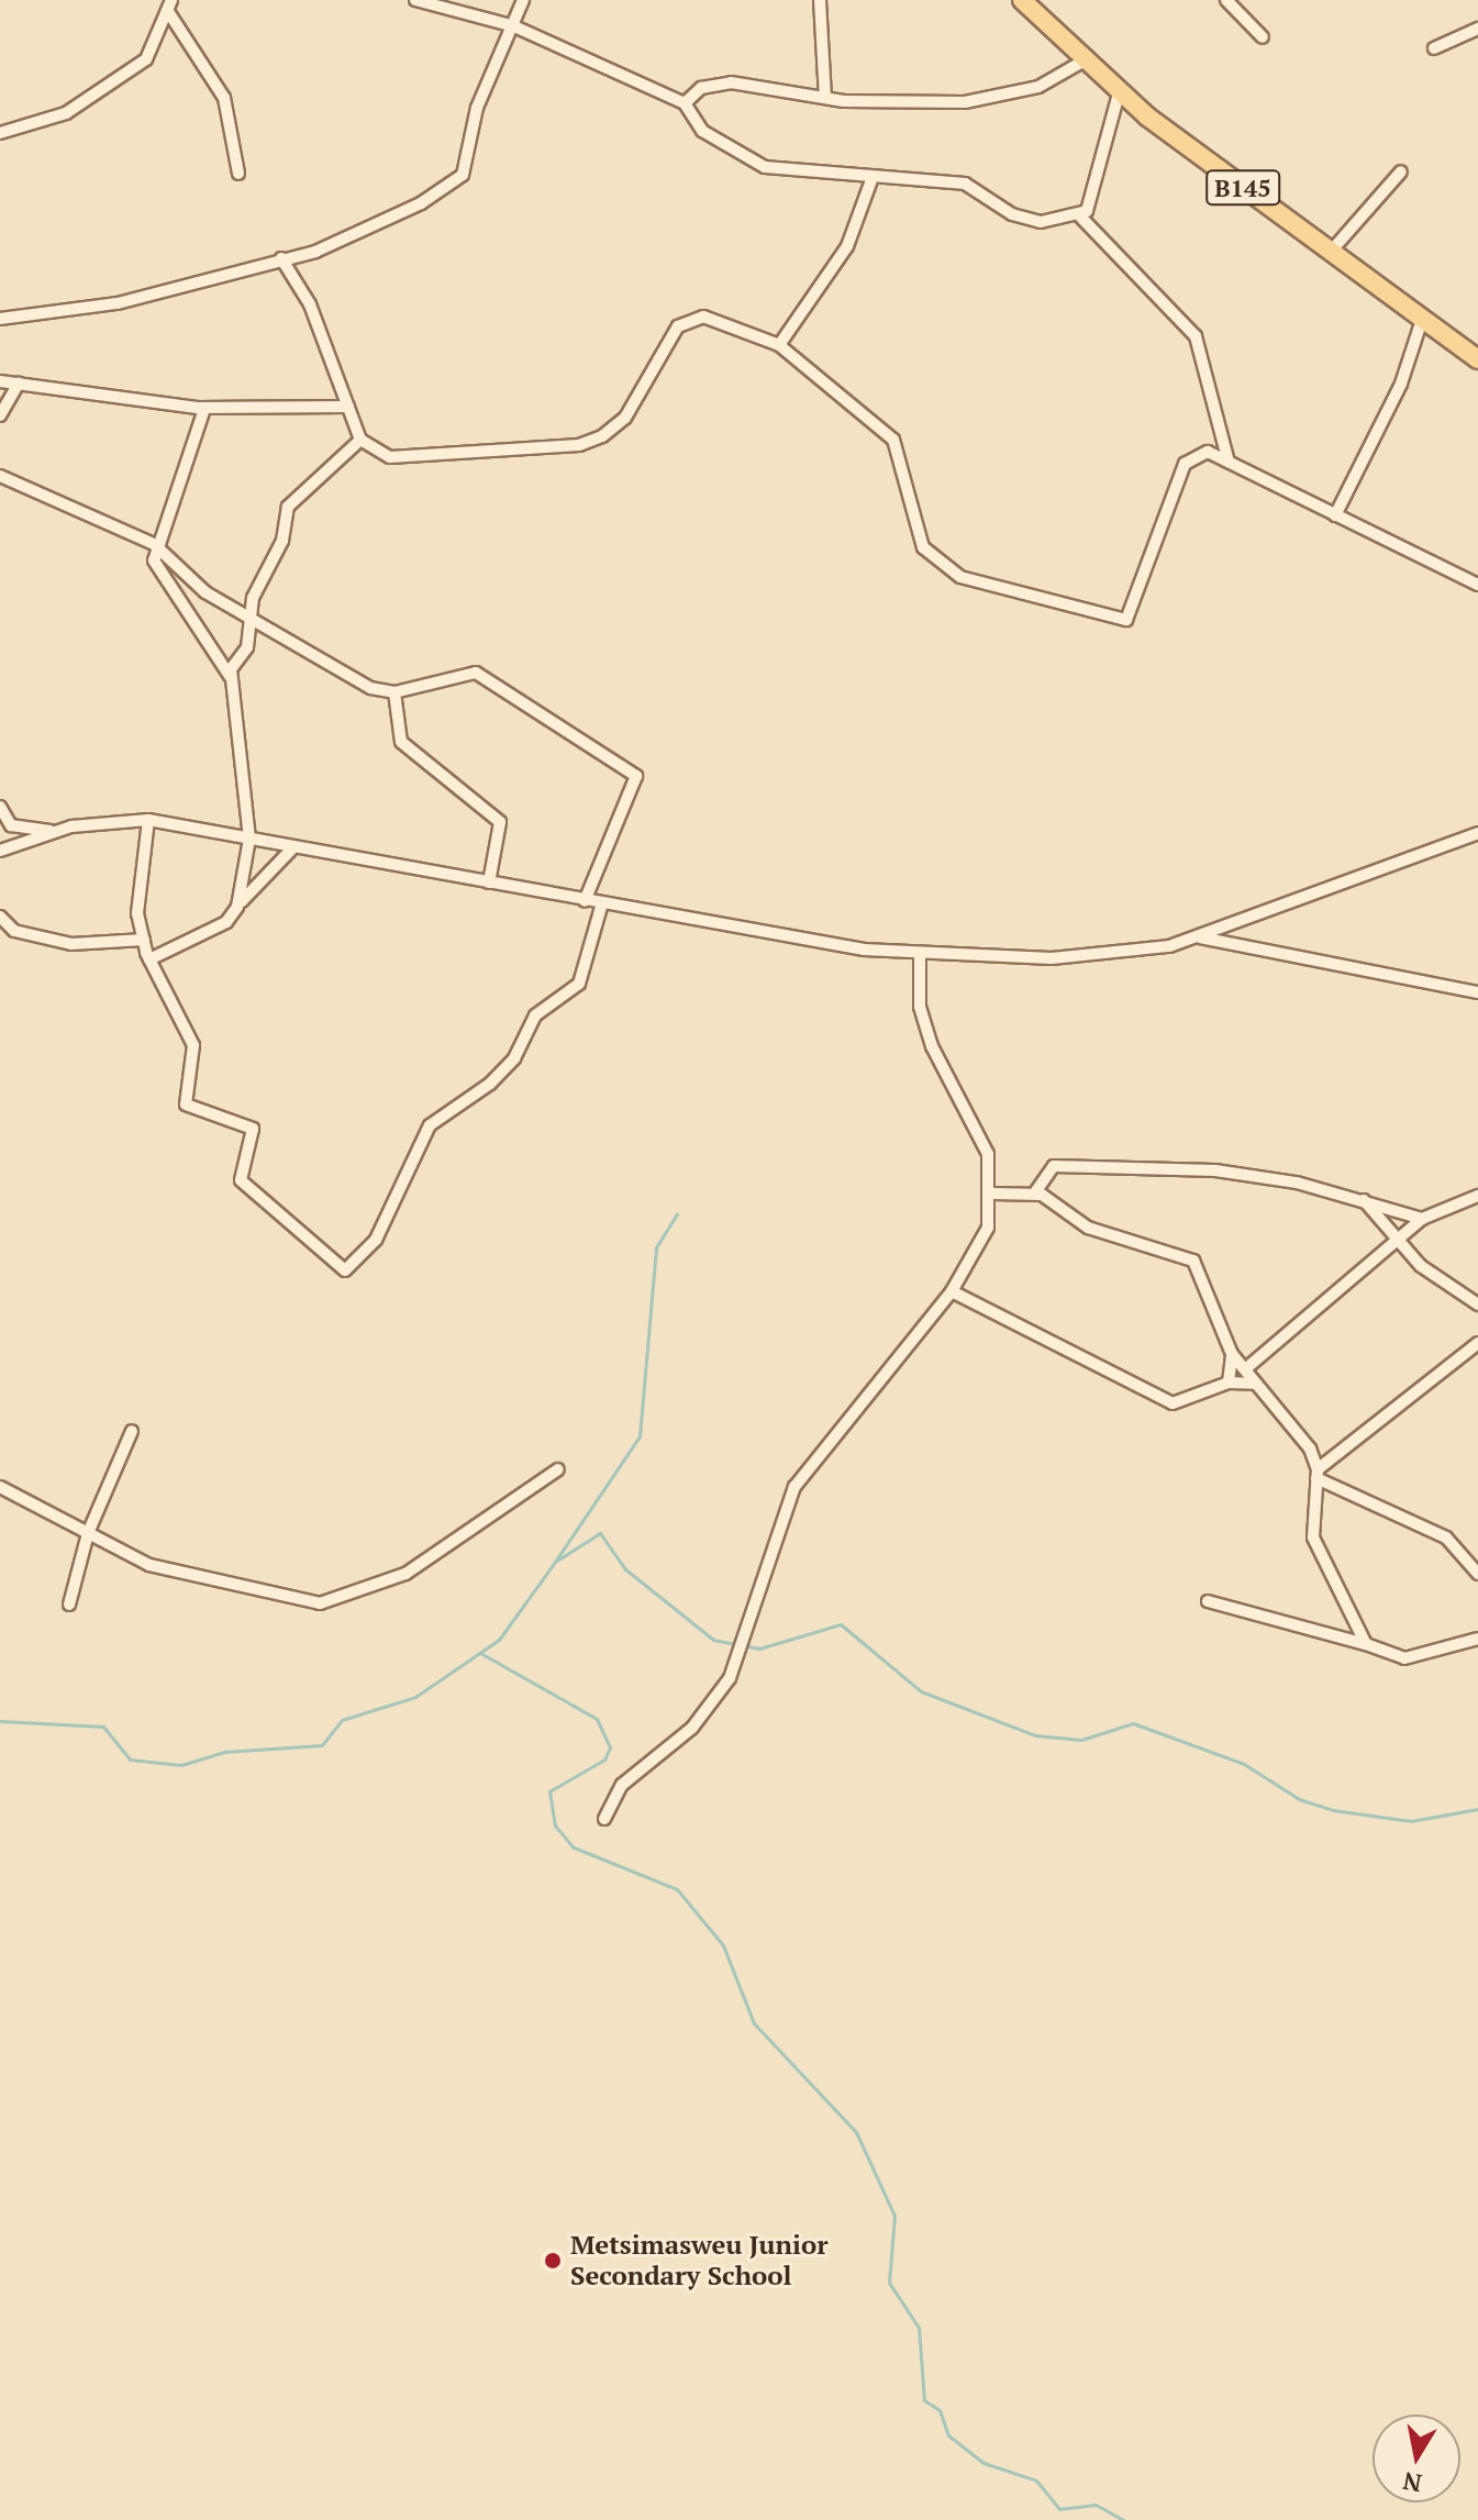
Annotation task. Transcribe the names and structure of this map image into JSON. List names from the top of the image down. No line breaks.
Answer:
{"streets":{"main road":["B145"]},"places":["Metsimasweu Junior Secondary School"],"north":"bottom"}
